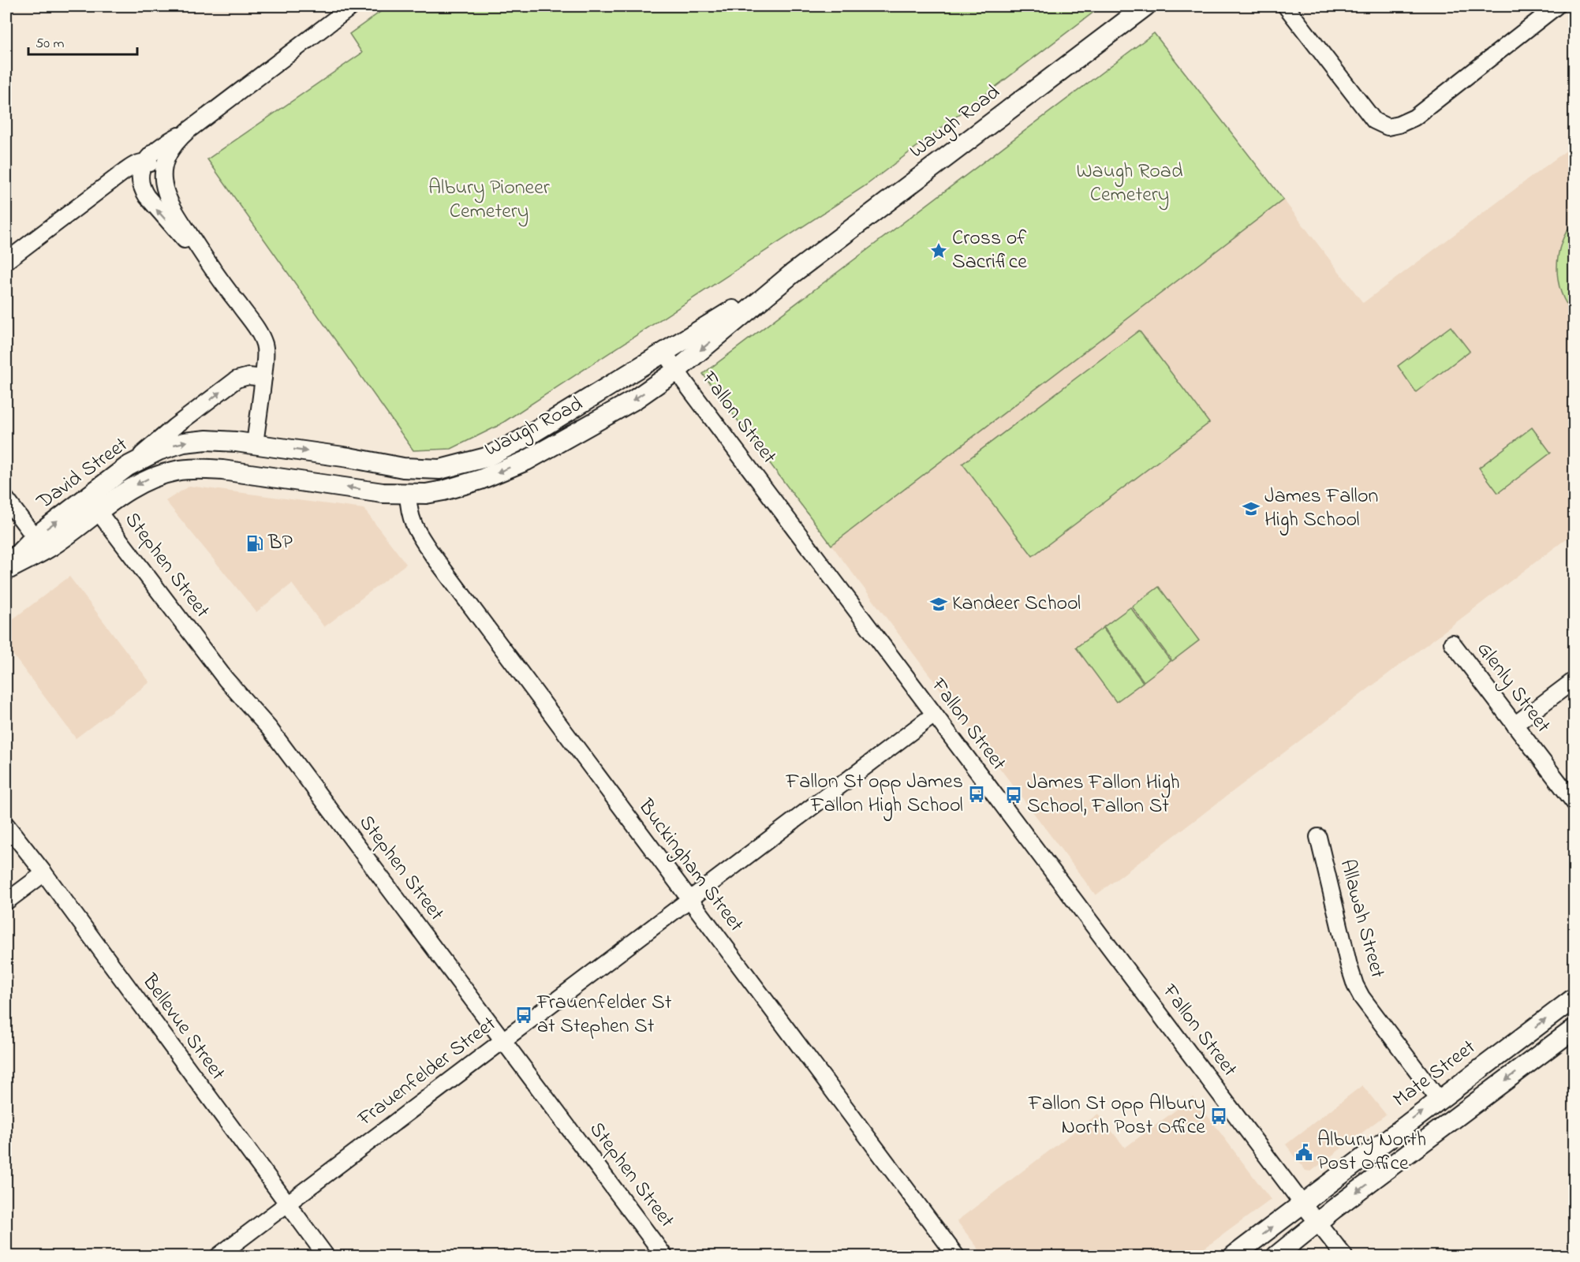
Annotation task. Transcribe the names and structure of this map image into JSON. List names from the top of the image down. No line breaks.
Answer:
{"streets":{"main road":["Waugh Road","David Street","Mate Street"],"street":["Fallon Street","Stephen Street","Glenly Street","Buckingham Street","Allawah Street","Bellevue Street","Frauenfelder Street"]},"crossings":[["Waugh Road","Fallon Street"],["Waugh Road","David Street"],["Waugh Road","Buckingham Street"],["Fallon Street","Frauenfelder Street"],["Fallon Street","Mate Street"],["David Street","Stephen Street"],["Stephen Street","Frauenfelder Street"],["Buckingham Street","Frauenfelder Street"],["Allawah Street","Mate Street"],["Bellevue Street","Frauenfelder Street"]],"parks":["Waugh Road Cemetery","Albury Pioneer Cemetery"],"places":{"place":["Cross of Sacrifice"],"school or university":["James Fallon High School","Kandeer School"],"fuel station":["BP"],"bus stop":["Fallon St opp James Fallon High School","James Fallon High School, Fallon St","Frauenfelder St at Stephen St","Fallon St opp Albury North Post Office"],"public building":["Albury North Post Office"]},"scale_bar":"50 m"}
